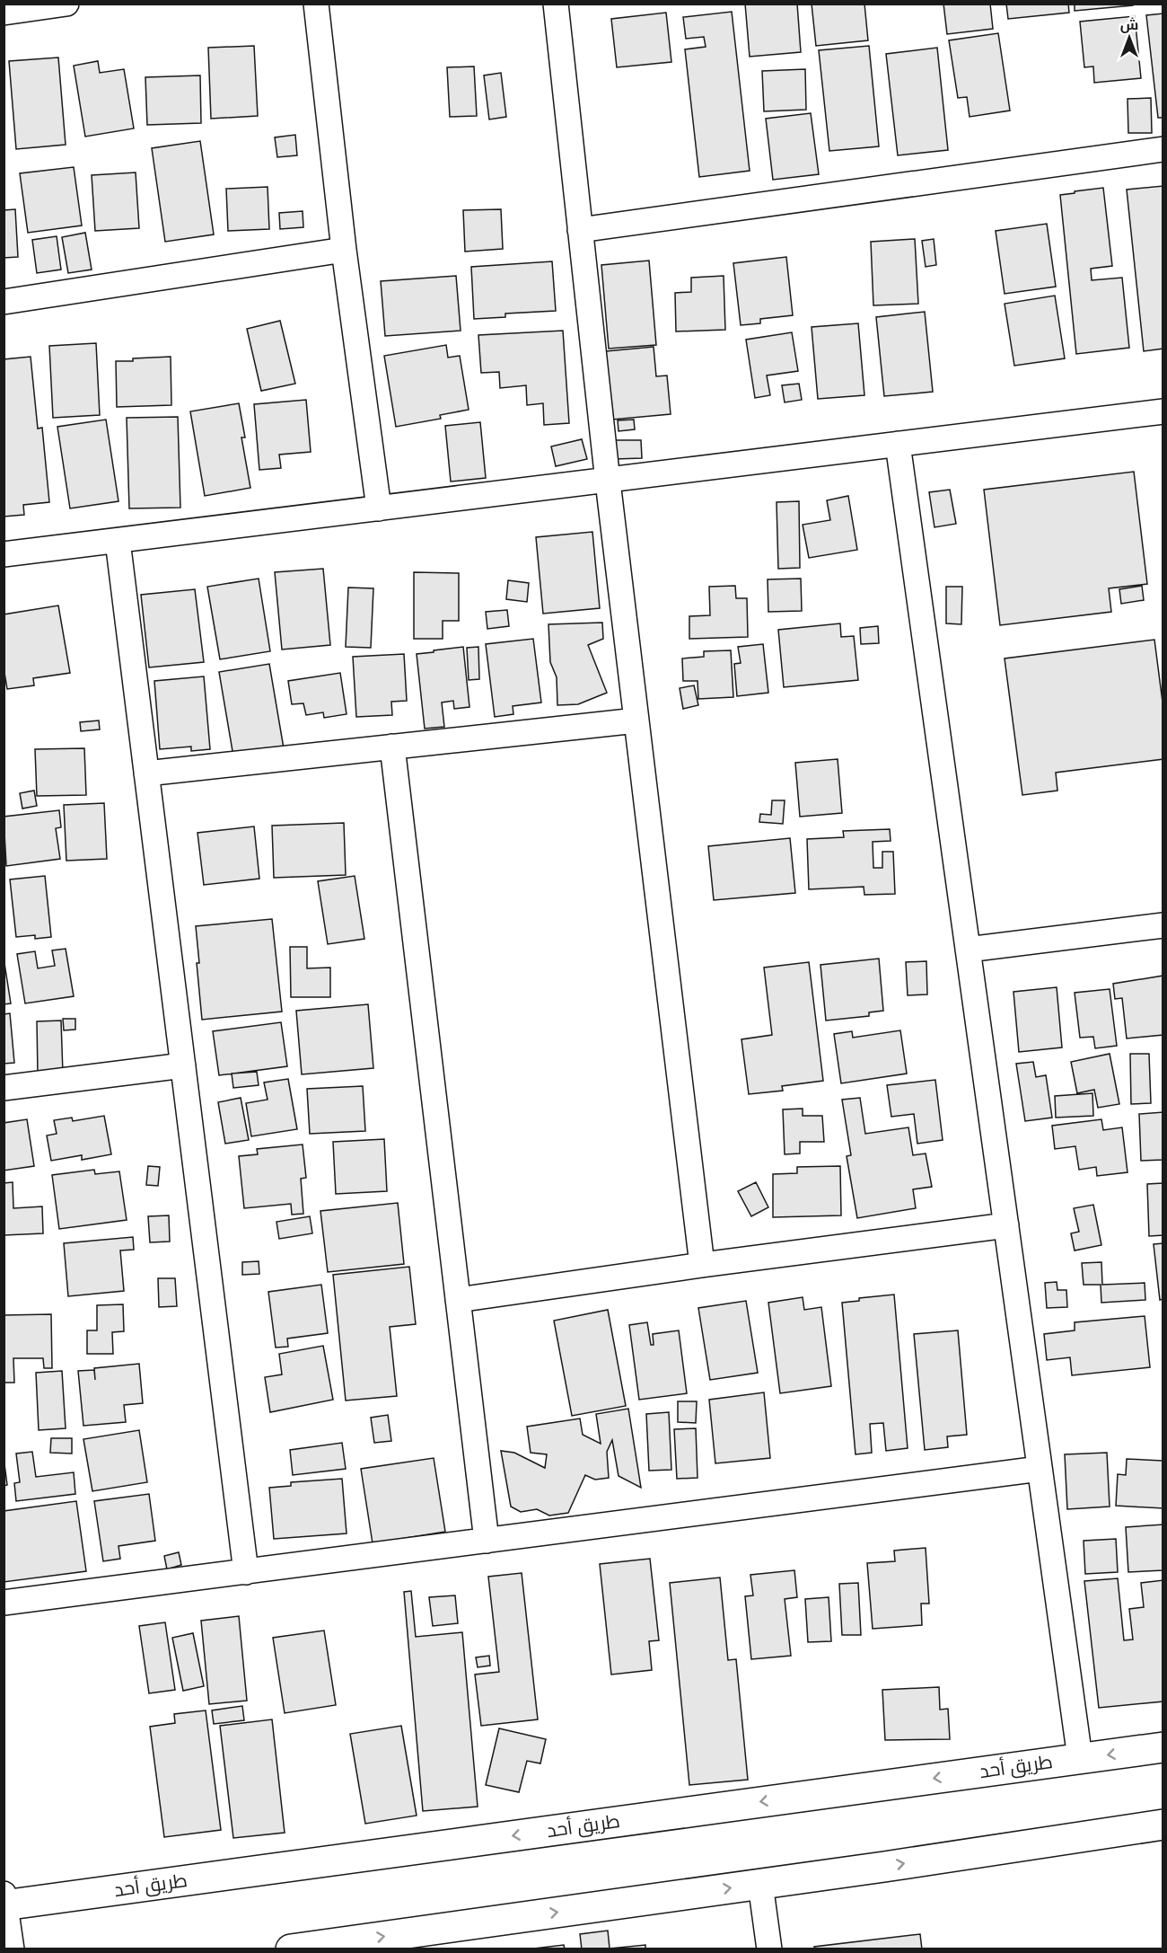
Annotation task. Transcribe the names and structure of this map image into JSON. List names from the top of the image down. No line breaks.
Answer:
{"streets":{"main road":["طريق أحد"]},"north":"top"}
